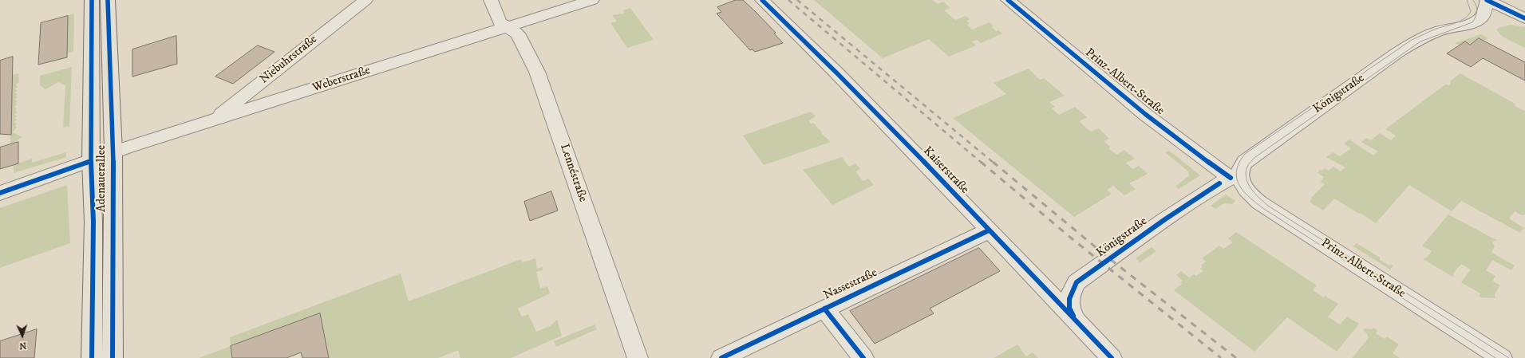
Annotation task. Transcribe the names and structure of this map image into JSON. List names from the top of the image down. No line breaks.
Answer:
{"streets":{"main road":["Adenauerallee"],"street":["Niebuhrstraße","Weberstraße","Prinz-Albert-Straße","Königstraße","Kaiserstraße","Lennéstraße","Nassestraße"]},"crossings":[["Niebuhrstraße","Weberstraße"],["Weberstraße","Lennéstraße"],["Weberstraße","Adenauerallee"],["Prinz-Albert-Straße","Königstraße"],["Königstraße","Kaiserstraße"],["Kaiserstraße","Nassestraße"]],"north":"bottom"}
